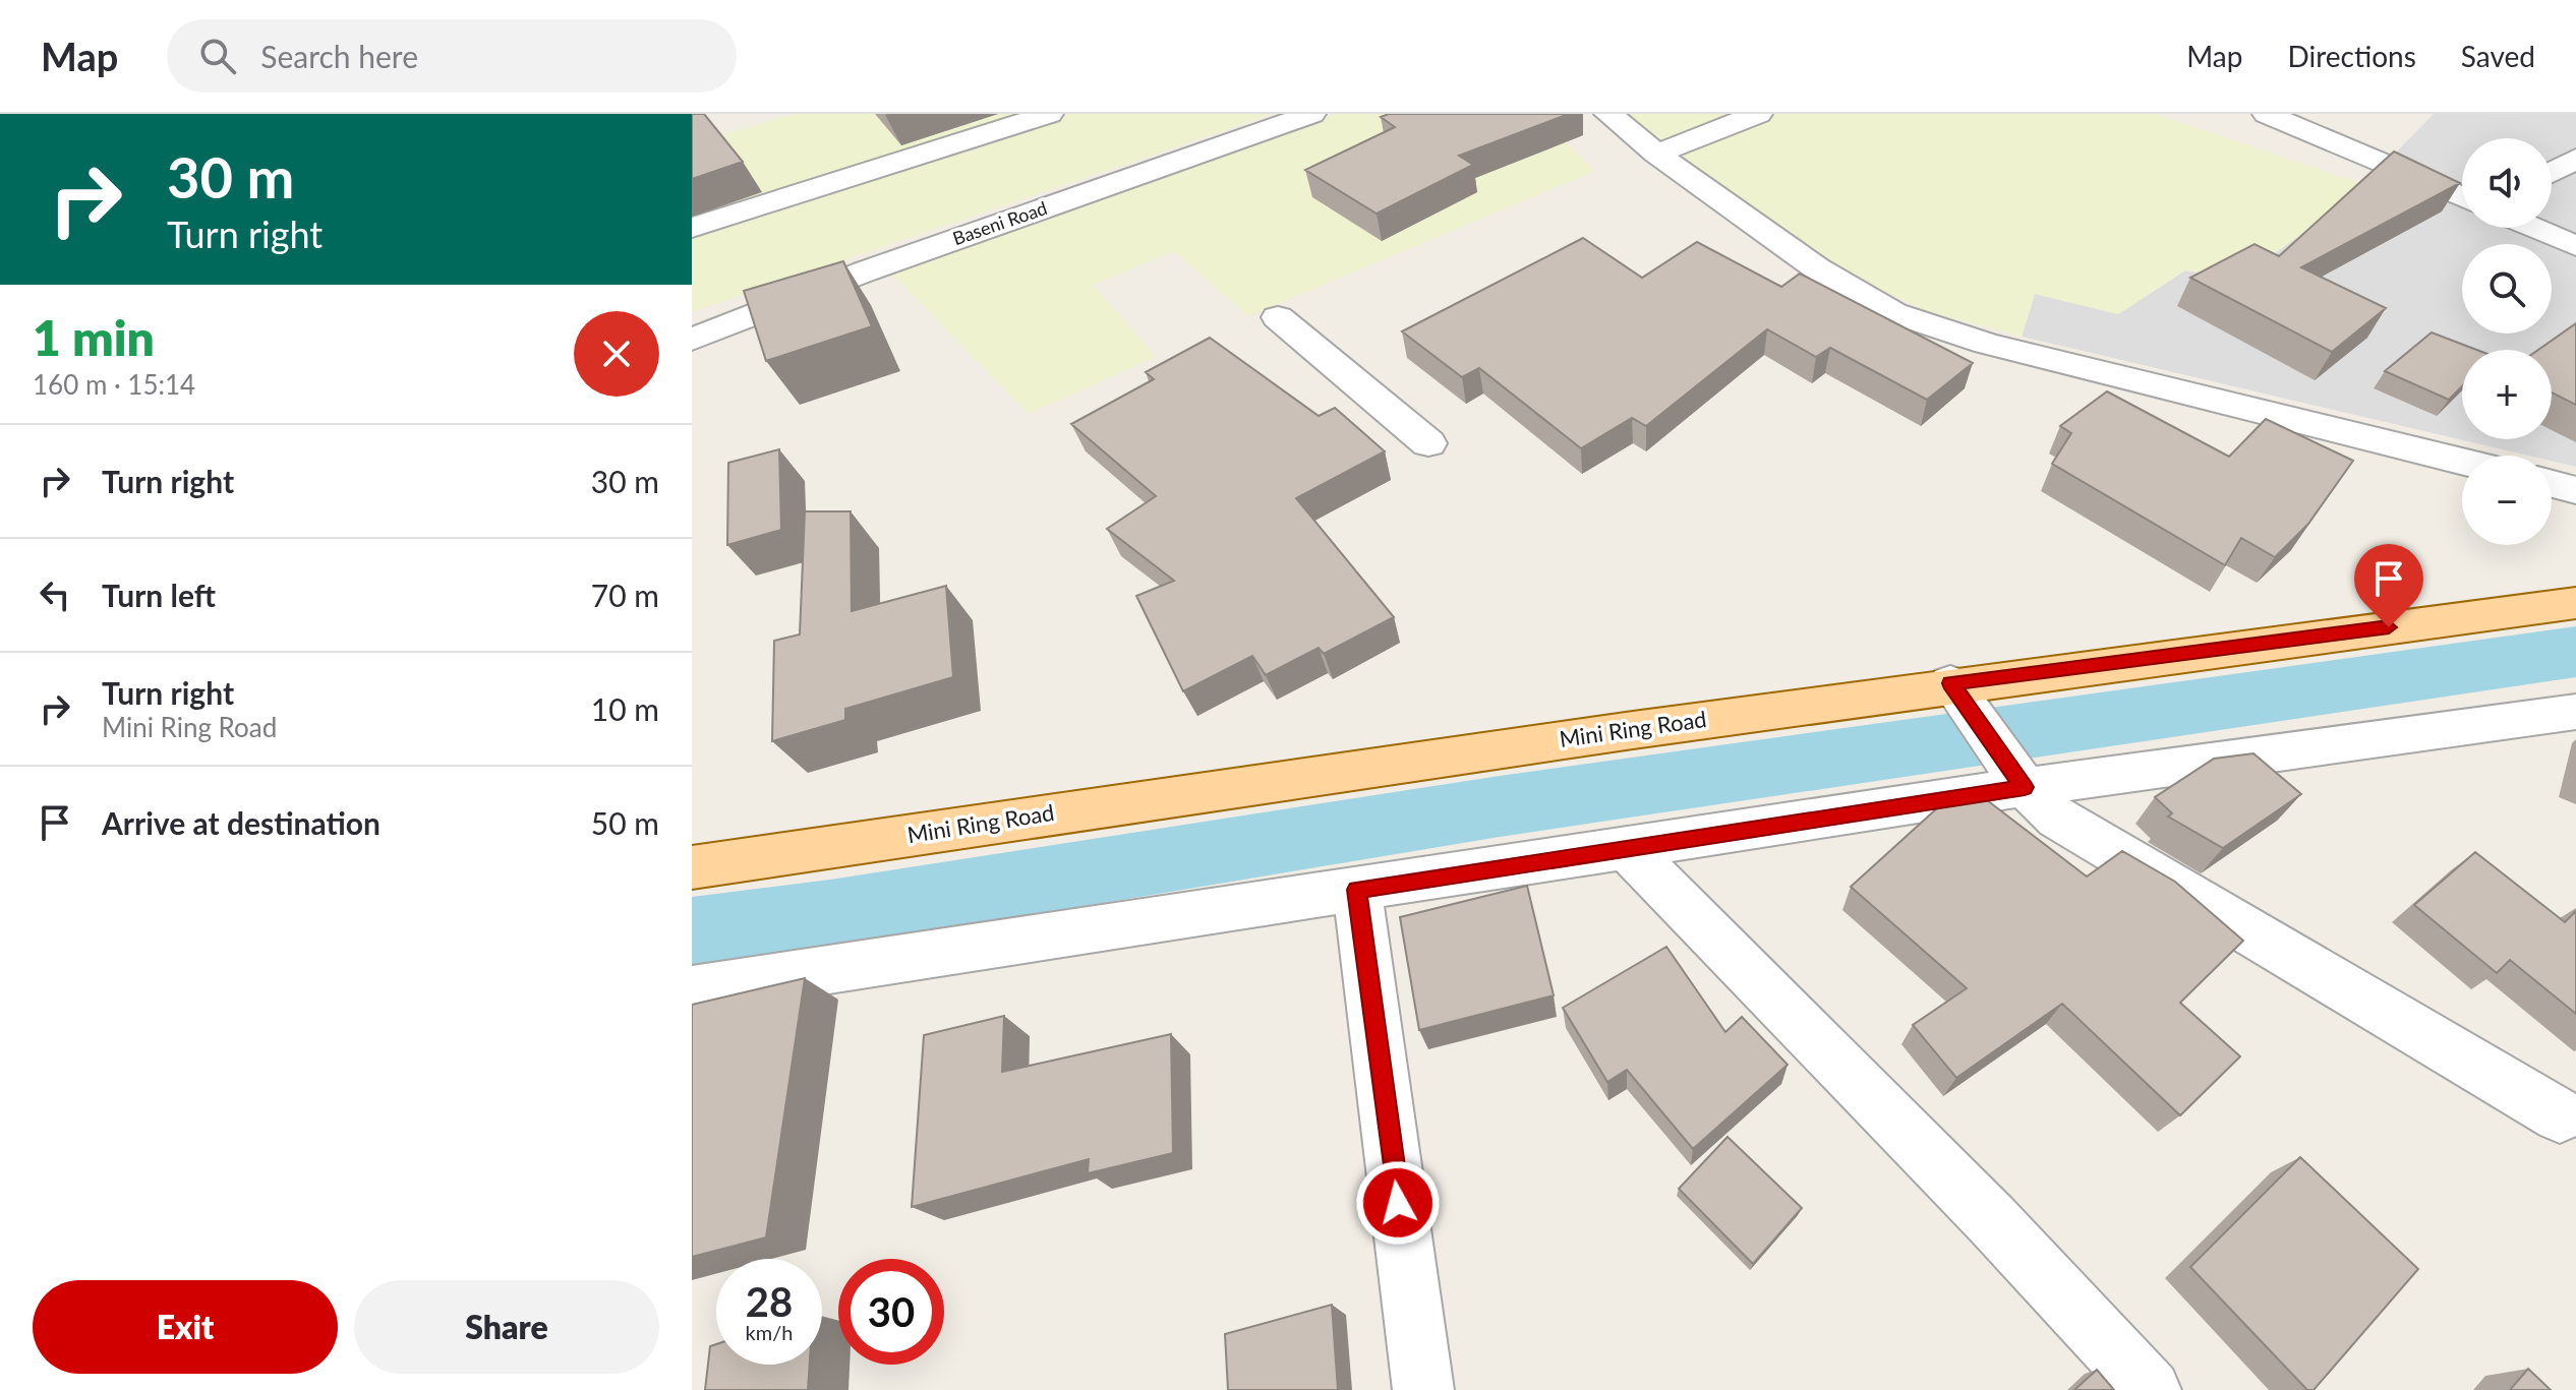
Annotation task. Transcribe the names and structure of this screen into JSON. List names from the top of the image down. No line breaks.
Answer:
{"streets":{"main road":["Mini Ring Road"],"street":["Baseni Road"]},"page":{"header":"Map","search":"Search here","nav":["Map","Directions","Saved"],"turn":["30 m","Turn right"],"map_buttons":["+","−"],"heading":["1 min","160 m · 15:14"],"list":[{"name":"Turn right","value":"30 m"},{"name":"Turn left","value":"70 m"},{"name":"Turn right","note":"Mini Ring Road","value":"10 m"},{"name":"Arrive at destination","value":"50 m"}],"speed":"28 km/h","limit":"30","buttons":["Exit","Share"]}}
